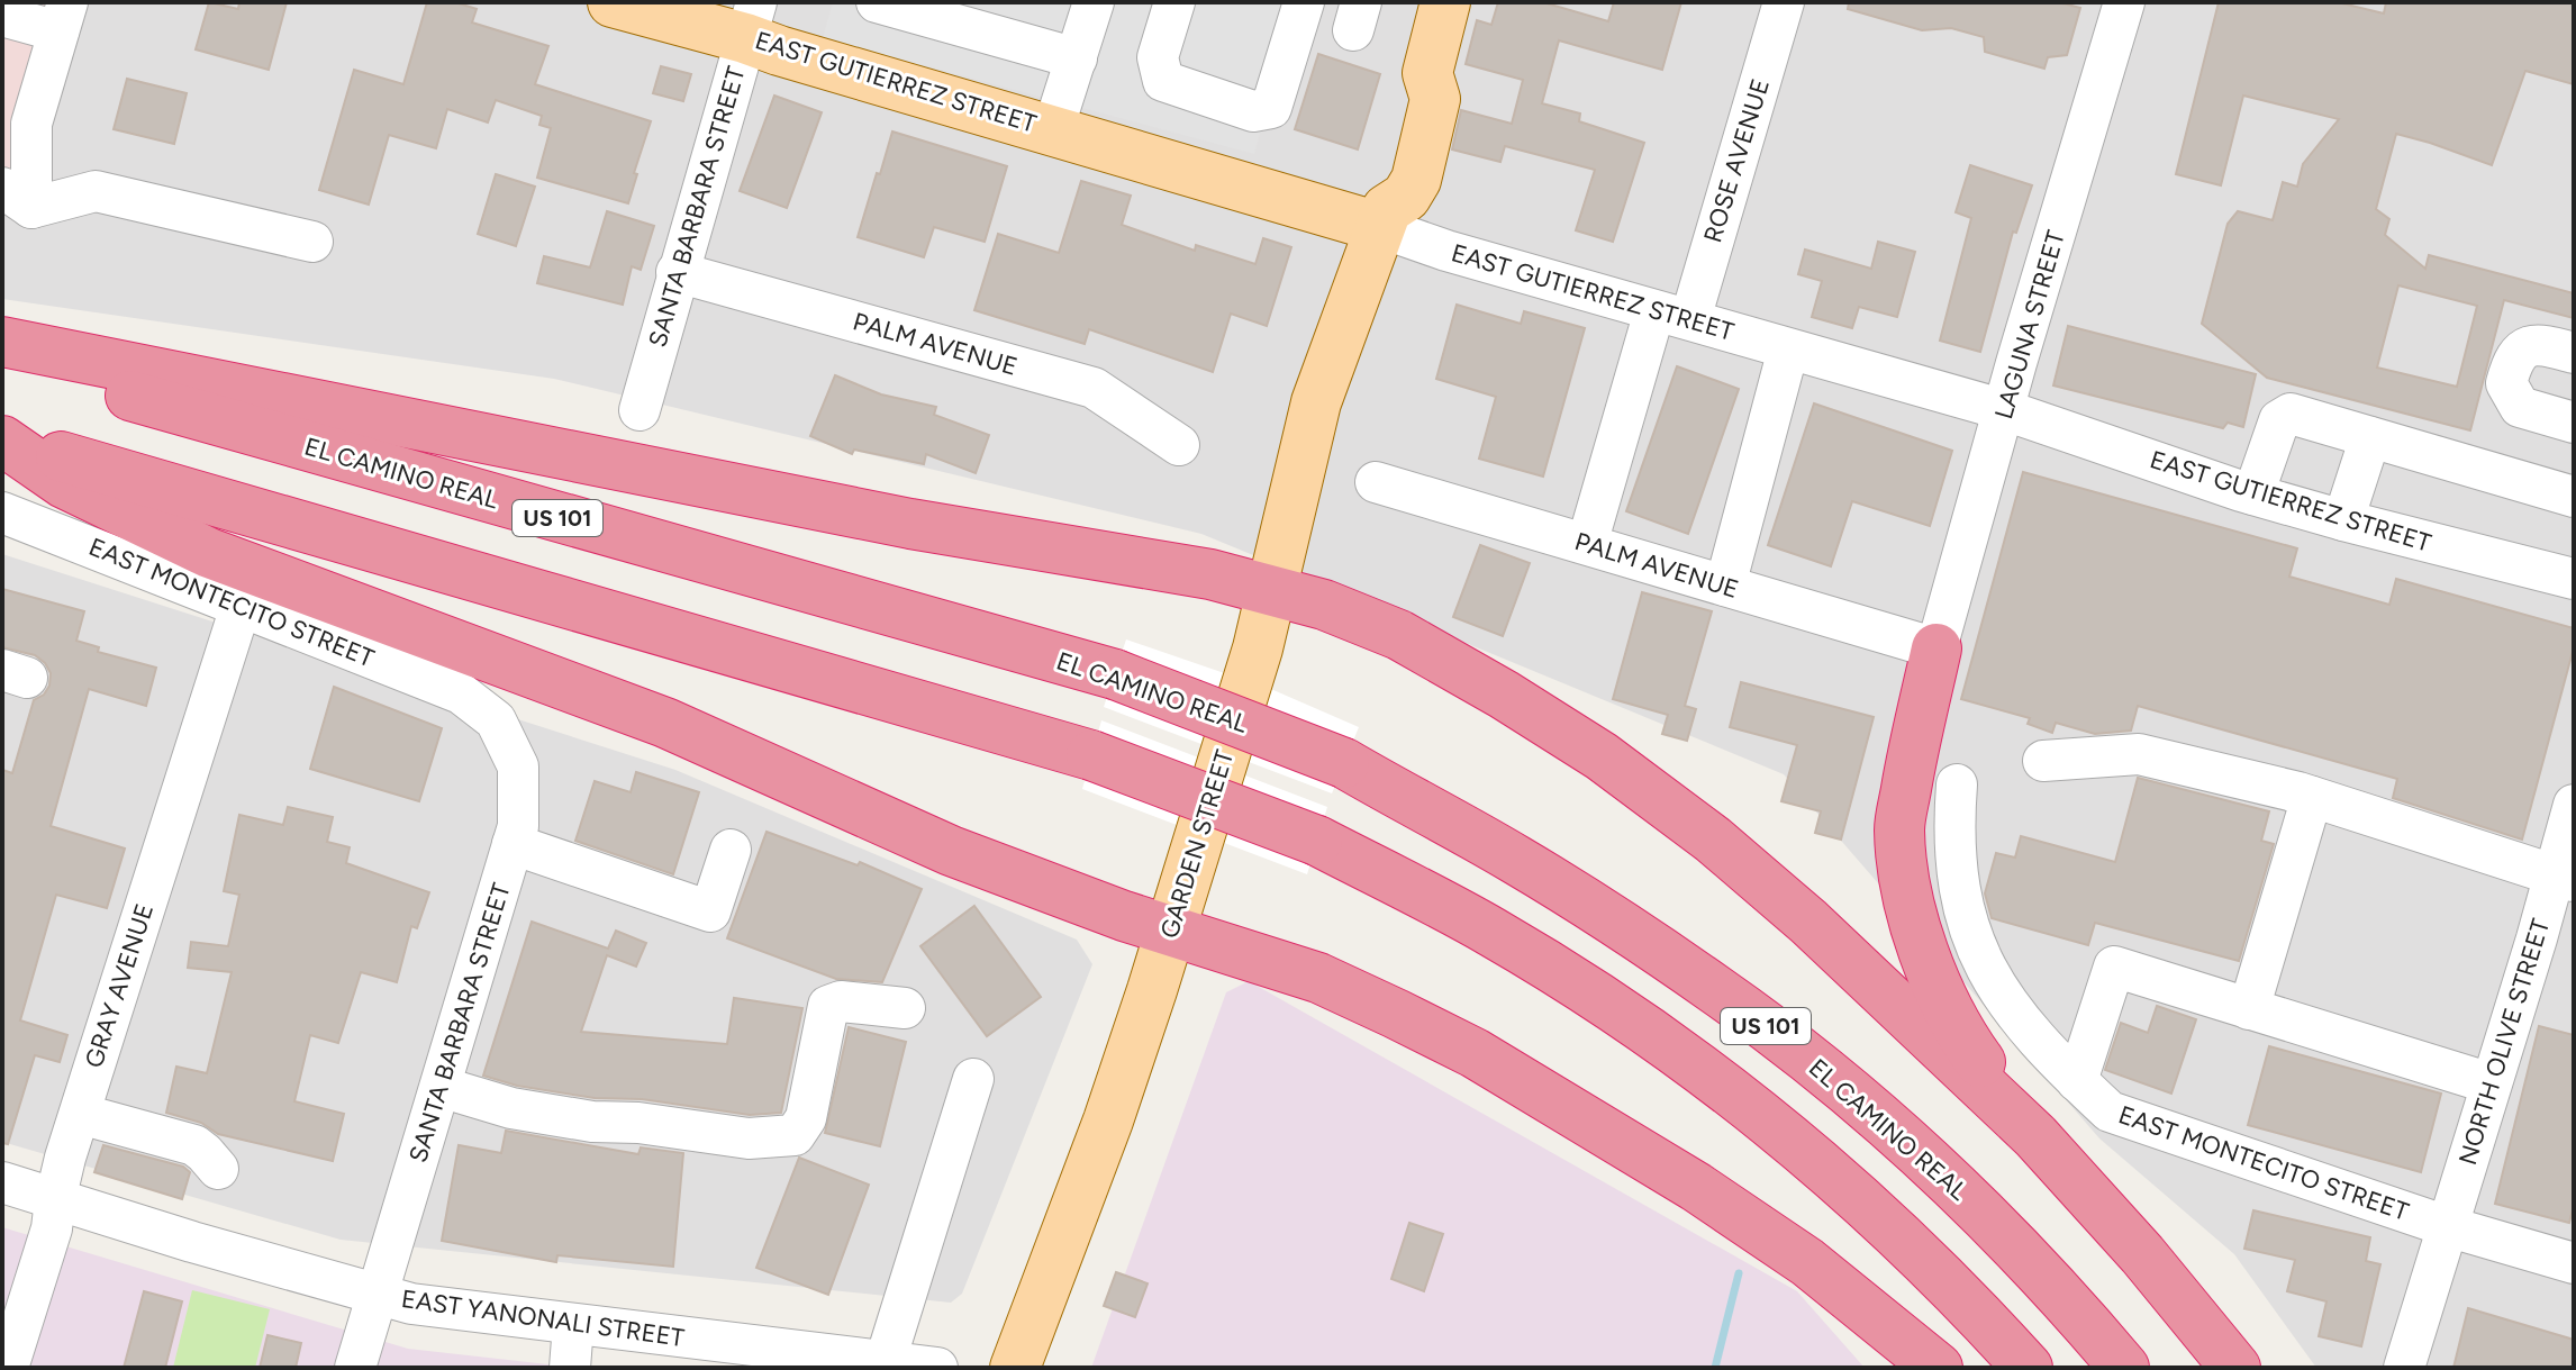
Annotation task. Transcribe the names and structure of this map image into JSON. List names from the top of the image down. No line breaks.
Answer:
{"streets":{"highway":["EL CAMINO REAL","US 101"],"main road":["EAST GUTIERREZ STREET","GARDEN STREET"],"street":["ROSE AVENUE","SANTA BARBARA STREET","LAGUNA STREET","PALM AVENUE","EAST MONTECITO STREET","GRAY AVENUE","NORTH OLIVE STREET","EAST YANONALI STREET"]},"crossings":[["EAST GUTIERREZ STREET","ROSE AVENUE"],["EAST GUTIERREZ STREET","SANTA BARBARA STREET"],["EAST GUTIERREZ STREET","LAGUNA STREET"],["EAST GUTIERREZ STREET","GARDEN STREET"],["ROSE AVENUE","PALM AVENUE"],["SANTA BARBARA STREET","PALM AVENUE"],["SANTA BARBARA STREET","EAST MONTECITO STREET"],["SANTA BARBARA STREET","EAST YANONALI STREET"],["LAGUNA STREET","PALM AVENUE"],["EAST MONTECITO STREET","GRAY AVENUE"],["EAST MONTECITO STREET","NORTH OLIVE STREET"],["GRAY AVENUE","EAST YANONALI STREET"]]}
